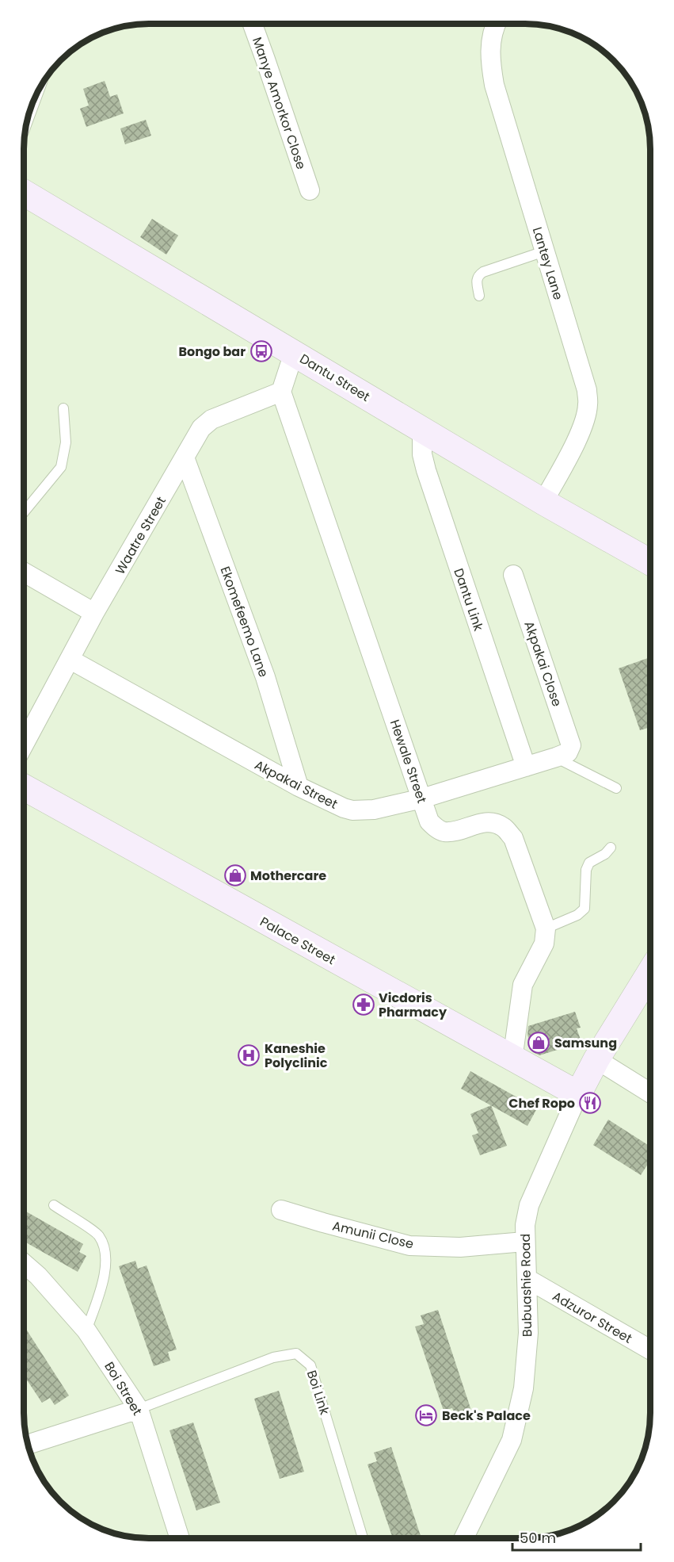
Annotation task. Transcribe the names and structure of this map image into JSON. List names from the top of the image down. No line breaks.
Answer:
{"streets":{"street":["Manye Amorkor Close","Lantey Lane","Dantu Street","Waatre Street","Dantu Link","Ekomefeemo Lane","Akpakai Close","Hewale Street","Akpakai Street","Palace Street","Amunii Close","Bubuashie Road","Adzuror Street","Boi Street"],"lane":["Boi Link"]},"crossings":[["Lantey Lane","Dantu Street"],["Dantu Street","Dantu Link"],["Waatre Street","Ekomefeemo Lane"],["Waatre Street","Hewale Street"],["Waatre Street","Akpakai Street"],["Dantu Link","Akpakai Street"],["Ekomefeemo Lane","Akpakai Street"],["Akpakai Close","Akpakai Street"],["Hewale Street","Akpakai Street"],["Palace Street","Bubuashie Road"],["Amunii Close","Bubuashie Road"],["Bubuashie Road","Adzuror Street"],["Boi Street","Boi Link"]],"places":{"bus stop":["Bongo bar"],"shop":["Mothercare","Samsung"],"pharmacy":["Vicdoris Pharmacy"],"hospital":["Kaneshie Polyclinic"],"restaurant":["Chef Ropo"],"hotel":["Beck's Palace"]},"scale_bar":"50 m"}
